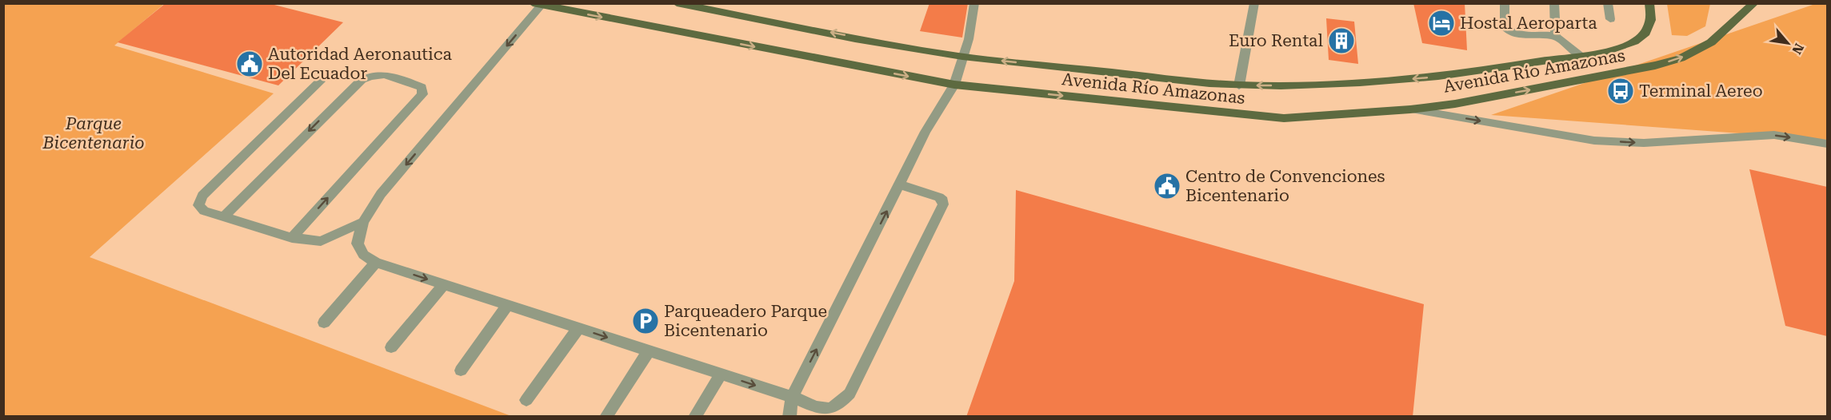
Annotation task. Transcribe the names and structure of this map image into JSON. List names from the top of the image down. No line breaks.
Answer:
{"streets":{"main road":["Avenida Río Amazonas"]},"parks":["Parque Bicentenario"],"places":{"hotel":["Hostal Aeroparta"],"building":["Euro Rental"],"public building":["Autoridad Aeronautica Del Ecuador","Centro de Convenciones Bicentenario"],"bus stop":["Terminal Aereo"],"parking":["Parqueadero Parque Bicentenario"]},"north":"bottom right"}
